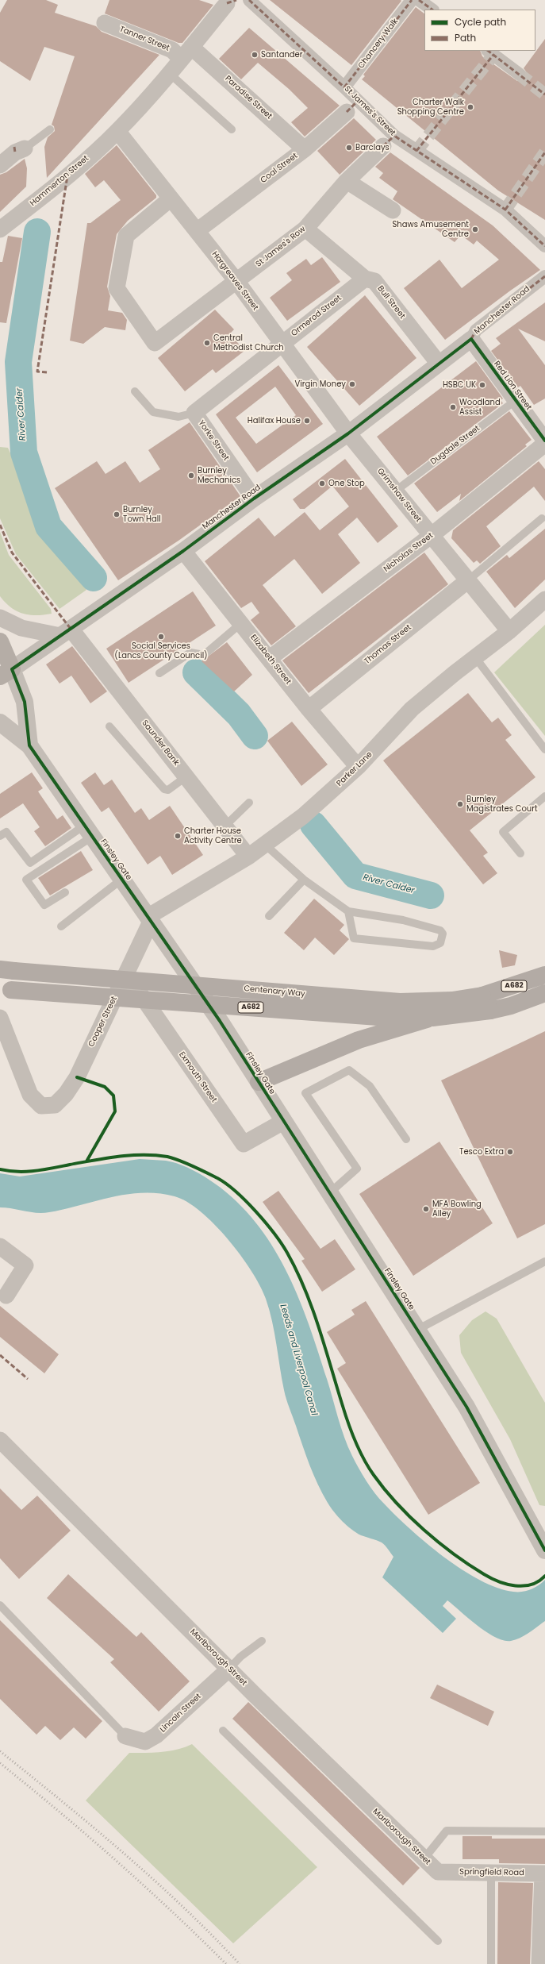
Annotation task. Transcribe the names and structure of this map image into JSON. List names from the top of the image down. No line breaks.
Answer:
{"streets":{"main road":["A682","Centenary Way"],"street":["Tanner Street","Chancery Walk","Paradise Street","St James's Street","Coal Street","Hammerton Street","St James's Row","Hargreaves Street","Bull Street","Manchester Road","Ormerod Street","Red Lion Street","Yorke Street","Grimshaw Street","Nicholas Street","Thomas Street","Elizabeth Street","Saunder Bank","Parker Lane","Finsley Gate","Cooper Street","Exmouth Street","Marlborough Street","Lincoln Street","Springfield Road"],"lane":["Dugdale Street"]},"crossings":[["Tanner Street","Paradise Street"],["Tanner Street","Hammerton Street"],["Chancery Walk","St James's Street"],["Paradise Street","Coal Street"],["Paradise Street","Hammerton Street"],["St James's Street","Coal Street"],["St James's Street","St James's Row"],["Coal Street","Hargreaves Street"],["Hammerton Street","Hargreaves Street"],["St James's Row","Hargreaves Street"],["St James's Row","Bull Street"],["Hargreaves Street","Manchester Road"],["Hargreaves Street","Ormerod Street"],["Hargreaves Street","Grimshaw Street"],["Bull Street","Manchester Road"],["Bull Street","Ormerod Street"],["Manchester Road","Red Lion Street"],["Manchester Road","Yorke Street"],["Manchester Road","Grimshaw Street"],["Manchester Road","Elizabeth Street"],["Manchester Road","Saunder Bank"],["Manchester Road","Finsley Gate"],["Ormerod Street","Yorke Street"],["Red Lion Street","Dugdale Street"],["Dugdale Street","Grimshaw Street"],["Grimshaw Street","Nicholas Street"],["Grimshaw Street","Thomas Street"],["Grimshaw Street","Parker Lane"],["Nicholas Street","Elizabeth Street"],["Thomas Street","Elizabeth Street"],["Elizabeth Street","Parker Lane"],["Saunder Bank","Parker Lane"],["Parker Lane","Finsley Gate"],["Parker Lane","Cooper Street"],["Finsley Gate","A682"],["Finsley Gate","Cooper Street"],["Finsley Gate","Exmouth Street"],["Cooper Street","Exmouth Street"],["Marlborough Street","Lincoln Street"],["Marlborough Street","Springfield Road"]],"water":["River Calder","Leeds and Liverpool Canal"],"places":["Santander","Charter Walk Shopping Centre","Barclays","Shaws Amusement Centre","Central Methodist Church","Virgin Money","HSBC UK","Woodland Assist","Halifax House","Burnley Mechanics","One Stop","Burnley Town Hall","Social Services (Lancs County Council)","Burnley Magistrates Court","Charter House Activity Centre","Tesco Extra","MFA Bowling Alley"],"legend":["Cycle path","Path"]}
